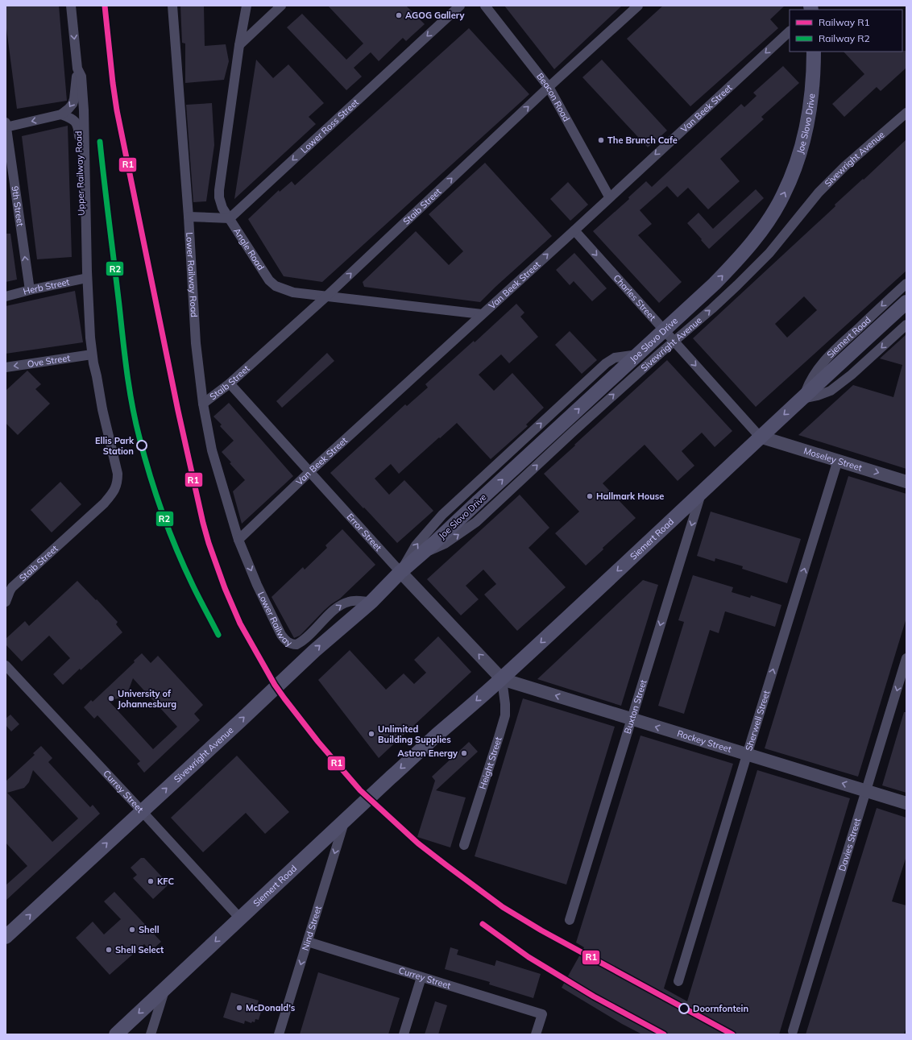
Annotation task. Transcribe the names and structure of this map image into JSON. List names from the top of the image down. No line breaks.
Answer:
{"streets":{"main road":["Joe Slovo Drive","Sivewright Avenue","Siemert Road"],"street":["Beacon Road","Van Beek Street","Lower Ross Street","Upper Railway Road","9th Street","Staib Street","Angle Road","Lower Railway Road","Herb Street","Charles Street","Ove Street","Moseley Street","Error Street","Lower Railway","Buxton Street","Sherwell Street","Rockey Street","Height Street","Currey Street","Davies Street","Nind Street"]},"crossings":[["Beacon Road","Van Beek Street"],["Beacon Road","Staib Street"],["Van Beek Street","Angle Road"],["Van Beek Street","Lower Railway Road"],["Van Beek Street","Charles Street"],["Van Beek Street","Error Street"],["Van Beek Street","Lower Railway"],["Joe Slovo Drive","Sivewright Avenue"],["Joe Slovo Drive","Error Street"],["Lower Ross Street","Angle Road"],["Sivewright Avenue","Charles Street"],["Sivewright Avenue","Error Street"],["Sivewright Avenue","Lower Railway"],["Sivewright Avenue","Currey Street"],["Upper Railway Road","Staib Street"],["Upper Railway Road","Herb Street"],["Upper Railway Road","Ove Street"],["9th Street","Herb Street"],["Staib Street","Angle Road"],["Staib Street","Lower Railway Road"],["Staib Street","Ove Street"],["Staib Street","Error Street"],["Lower Railway Road","Lower Railway"],["Charles Street","Siemert Road"],["Charles Street","Moseley Street"],["Siemert Road","Moseley Street"],["Siemert Road","Error Street"],["Siemert Road","Buxton Street"],["Siemert Road","Rockey Street"],["Siemert Road","Height Street"],["Siemert Road","Currey Street"],["Siemert Road","Nind Street"],["Moseley Street","Sherwell Street"],["Error Street","Rockey Street"],["Error Street","Height Street"],["Buxton Street","Rockey Street"],["Sherwell Street","Rockey Street"],["Rockey Street","Height Street"],["Rockey Street","Davies Street"],["Currey Street","Nind Street"]],"one_way":["Joe Slovo Drive","Lower Ross Street","Sivewright Avenue","9th Street","Charles Street","Siemert Road","Ove Street","Moseley Street","Error Street","Buxton Street","Sherwell Street","Rockey Street","Davies Street","Nind Street"],"places":["AGOG Gallery","The Brunch Cafe","Ellis Park Station","Hallmark House","University of Johannesburg","Unlimited Building Supplies","Astron Energy","KFC","Shell","Shell Select","McDonald's","Doornfontein"],"lines":["rail line R1","rail line R2"],"legend":["Railway R1","Railway R2"]}
